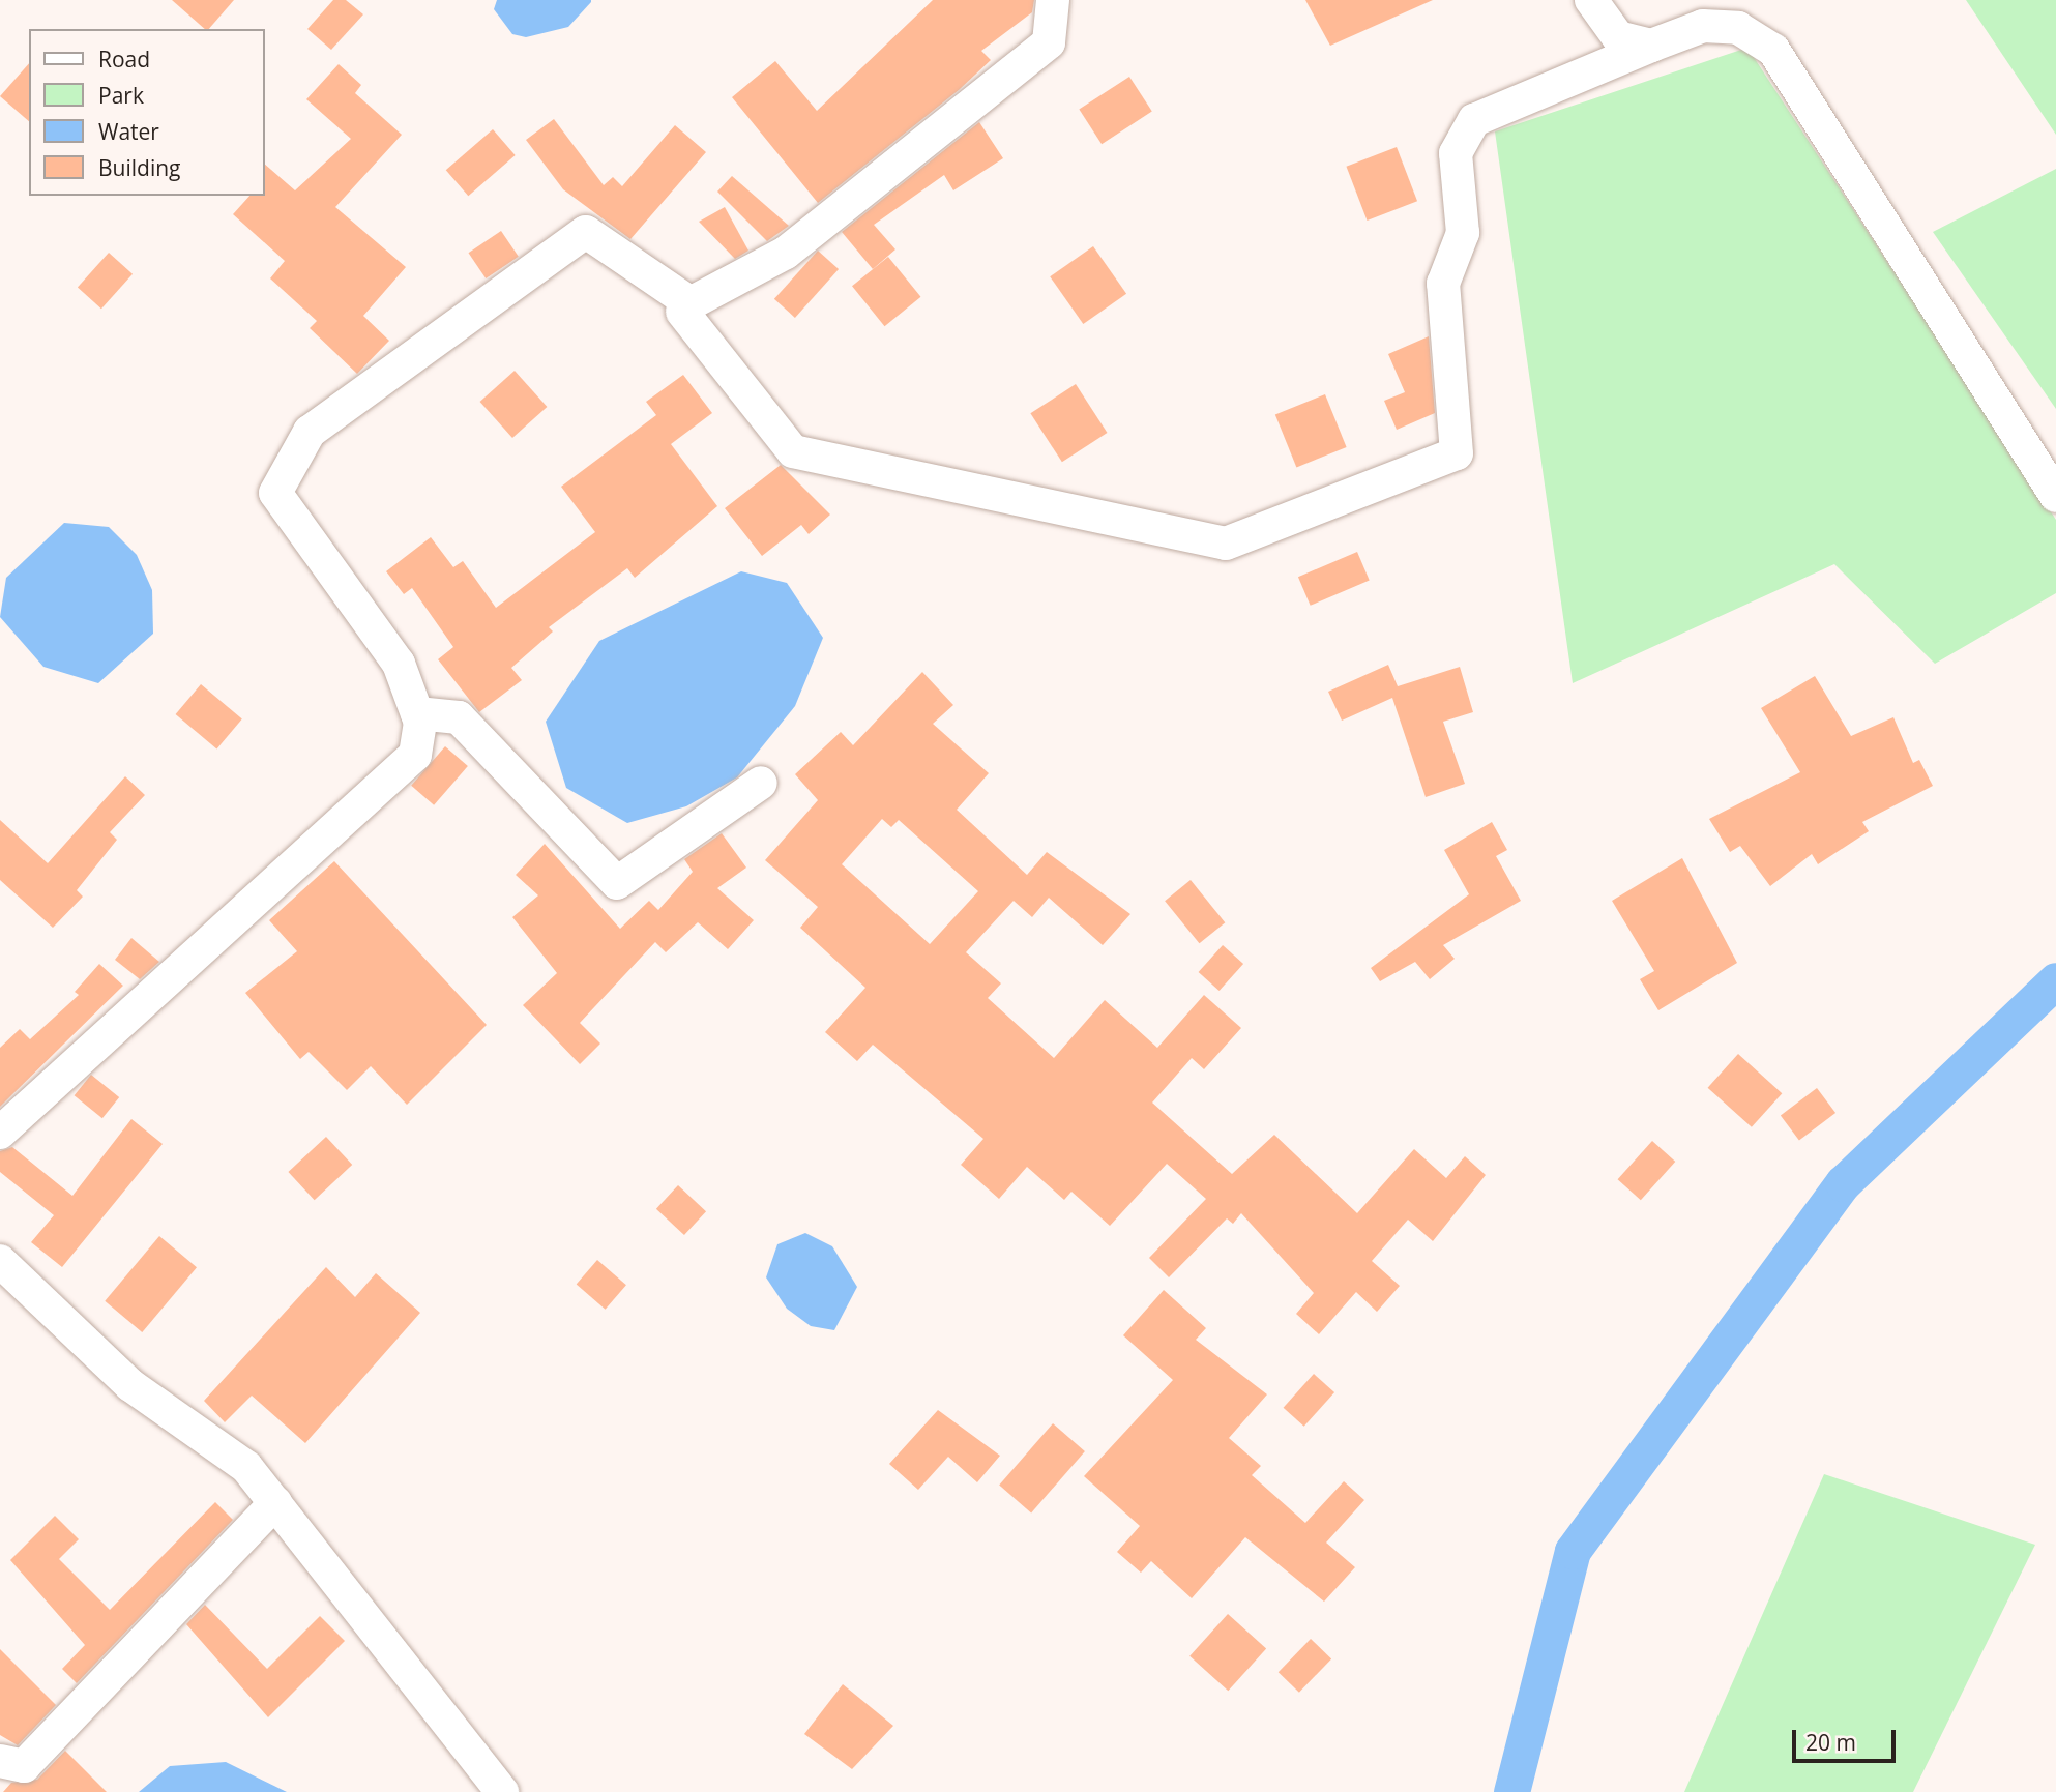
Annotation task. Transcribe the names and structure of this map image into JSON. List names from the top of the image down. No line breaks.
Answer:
{"legend":["Road","Park","Water","Building"],"scale_bar":"20 m"}
